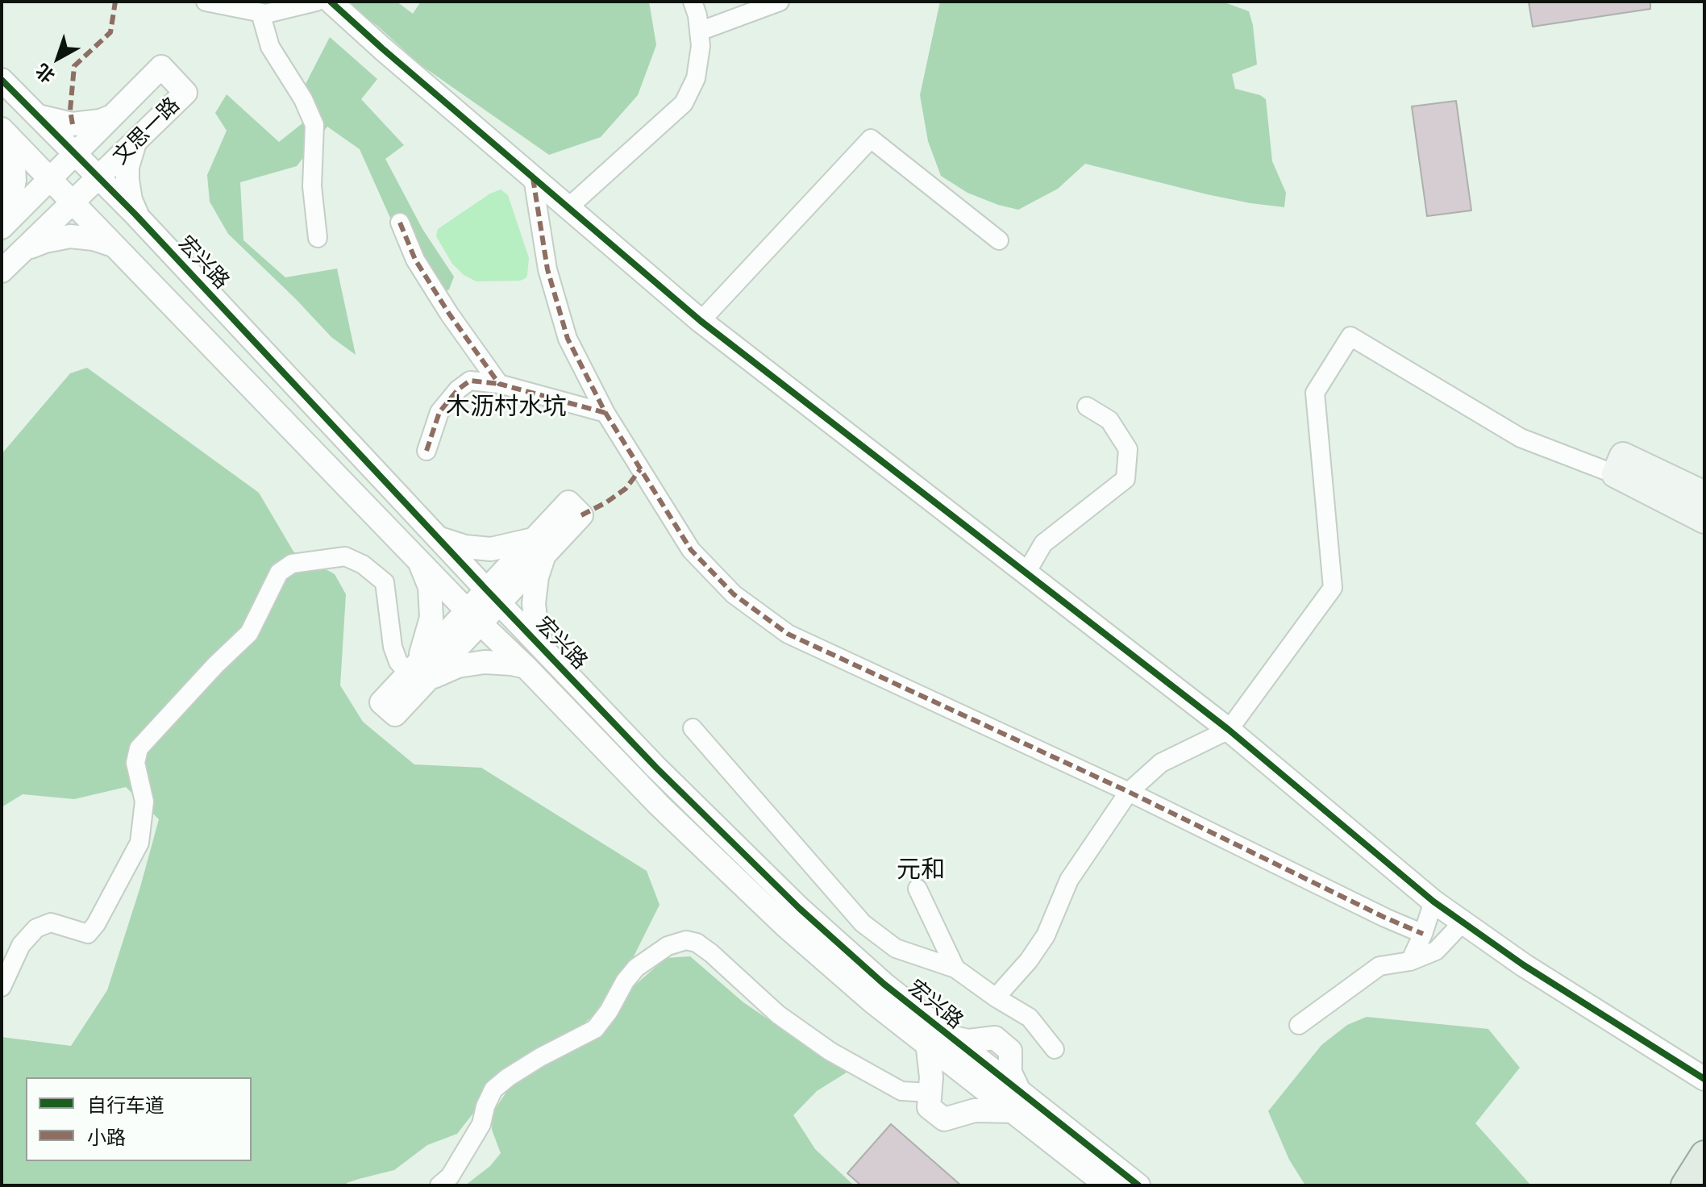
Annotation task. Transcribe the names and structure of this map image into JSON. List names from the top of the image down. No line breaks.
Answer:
{"streets":{"street":["文思一路","宏兴路"]},"crossings":[["文思一路","宏兴路"]],"districts":["木沥村水坑","元和"],"legend":["自行车道","小路"],"north":"bottom left"}
